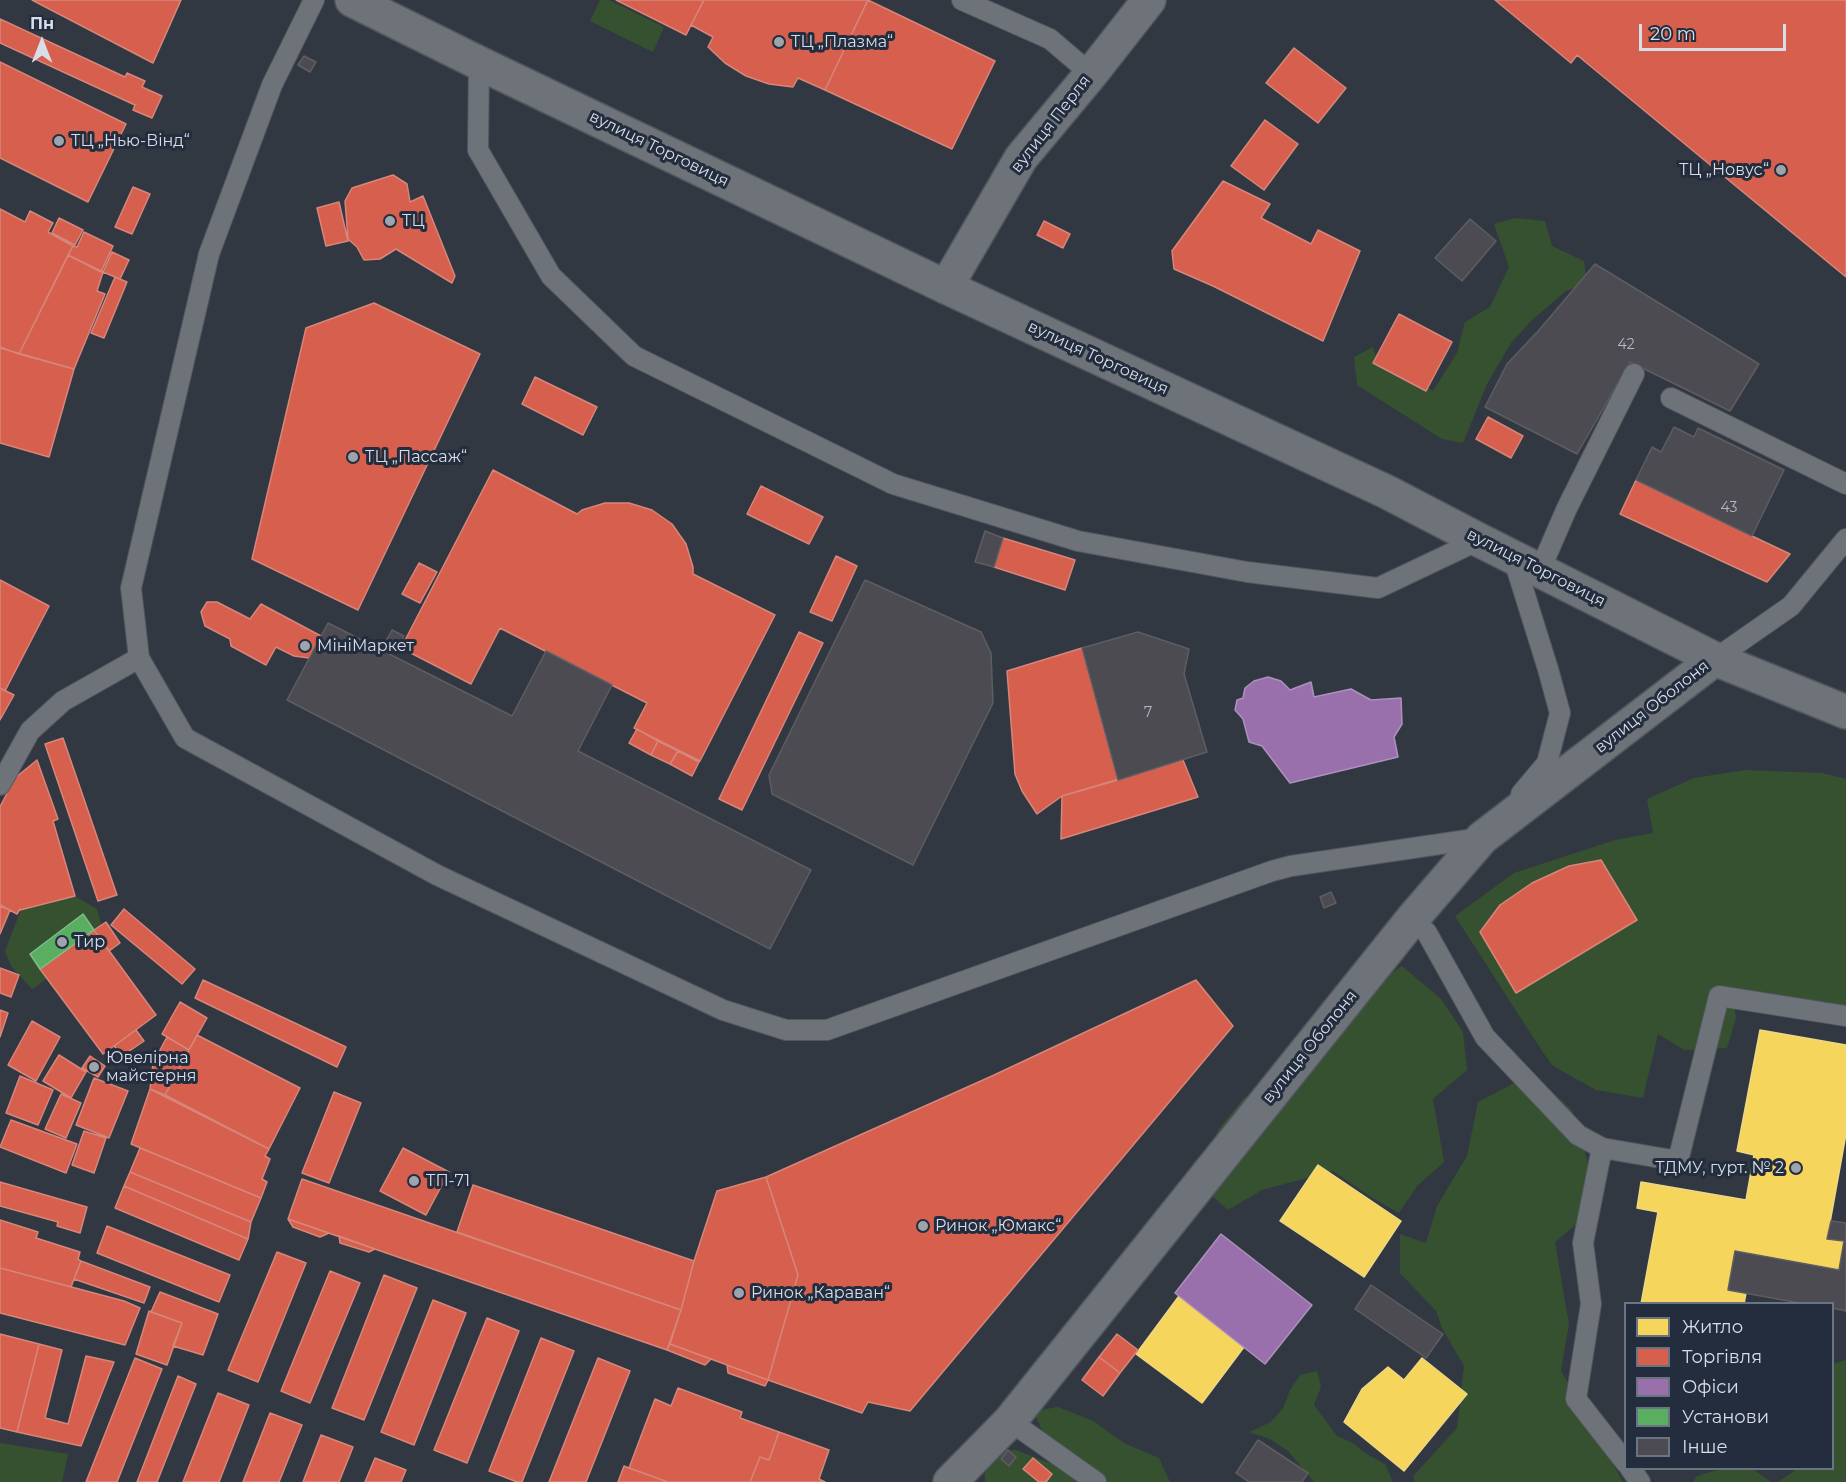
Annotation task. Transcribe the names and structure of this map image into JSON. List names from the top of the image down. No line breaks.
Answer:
{"streets":{"main road":["вулиця Перля","вулиця Торговиця","вулиця Оболоня"]},"crossings":[["вулиця Перля","вулиця Торговиця"],["вулиця Торговиця","вулиця Оболоня"]],"places":["ТЦ „Плазма“","ТЦ „Нью-Вінд“","ТЦ „Новус“","ТЦ","ТЦ „Пассаж“","МініМаркет","Тир","Ювелірна майстерня","ТДМУ, гурт. № 2","ТП-71","Ринок „Юмакс“","Ринок „Караван“"],"house_numbers":["42","43","7"],"legend":["Житло","Торгівля","Офіси","Установи","Інше"],"scale_bar":"20 m","north":"top"}
